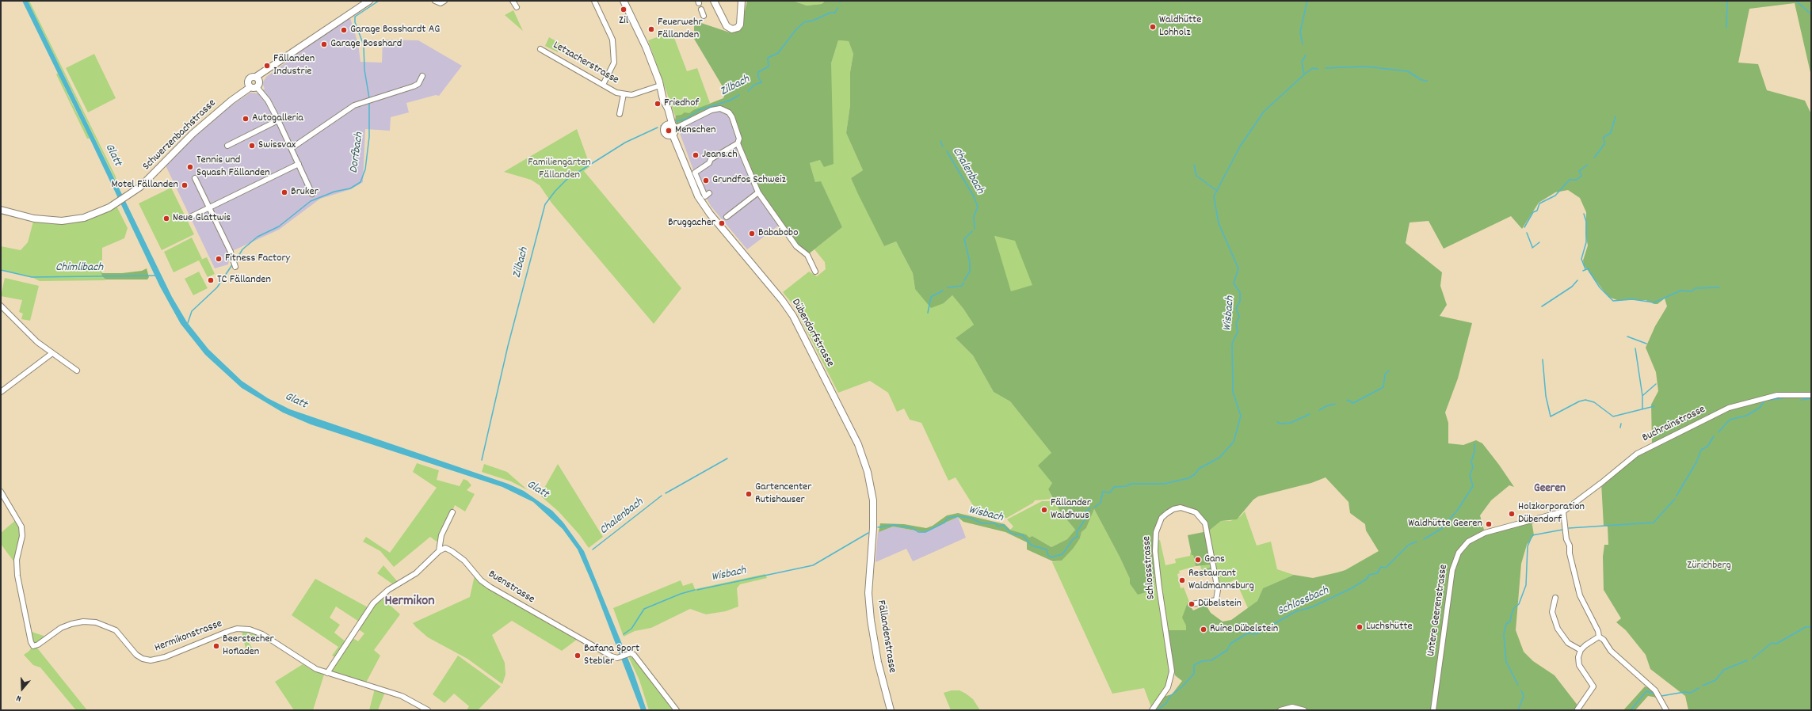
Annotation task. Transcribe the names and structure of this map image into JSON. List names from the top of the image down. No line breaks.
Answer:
{"streets":{"main road":["Schwerzenbachstrasse","Dübendorfstrasse","Fällandenstrasse"],"street":["Letzacherstrasse","Buchrainstrasse","Schlossstrasse","Buenstrasse","Untere Geerenstrasse","Hermikonstrasse"]},"crossings":[["Letzacherstrasse","Dübendorfstrasse"],["Dübendorfstrasse","Fällandenstrasse"],["Buchrainstrasse","Untere Geerenstrasse"]],"districts":["Geeren","Hermikon"],"water":["Zilbach","Dorfbach","Glatt","Chalenbach","Chimlibach","Wisbach","Schlossbach"],"parks":["Familiengärten Fällanden","Zürichberg"],"places":["Zil","Waldhütte Lohholz","Feuerwehr Fällanden","Garage Bosshardt AG","Garage Bosshard","Fällanden Industrie","Friedhof","Autogalleria","Menschen","Swissvax","Jeans.ch","Tennis und Squash Fällanden","Grundfos Schweiz","Motel Fällanden","Bruker","Neue Glattwis","Bruggacher","Bababobo","Fitness Factory","TC Fällanden","Gartencenter Rutishauser","Fällander Waldhuus","Holzkorporation Dübendorf","Waldhütte Geeren","Gans","Restaurant Waldmannsburg","Dübelstein","Luchshütte","Ruine Dübelstein","Beerstecher Hofladen","Bafana Sport Stebler"],"north":"bottom"}
